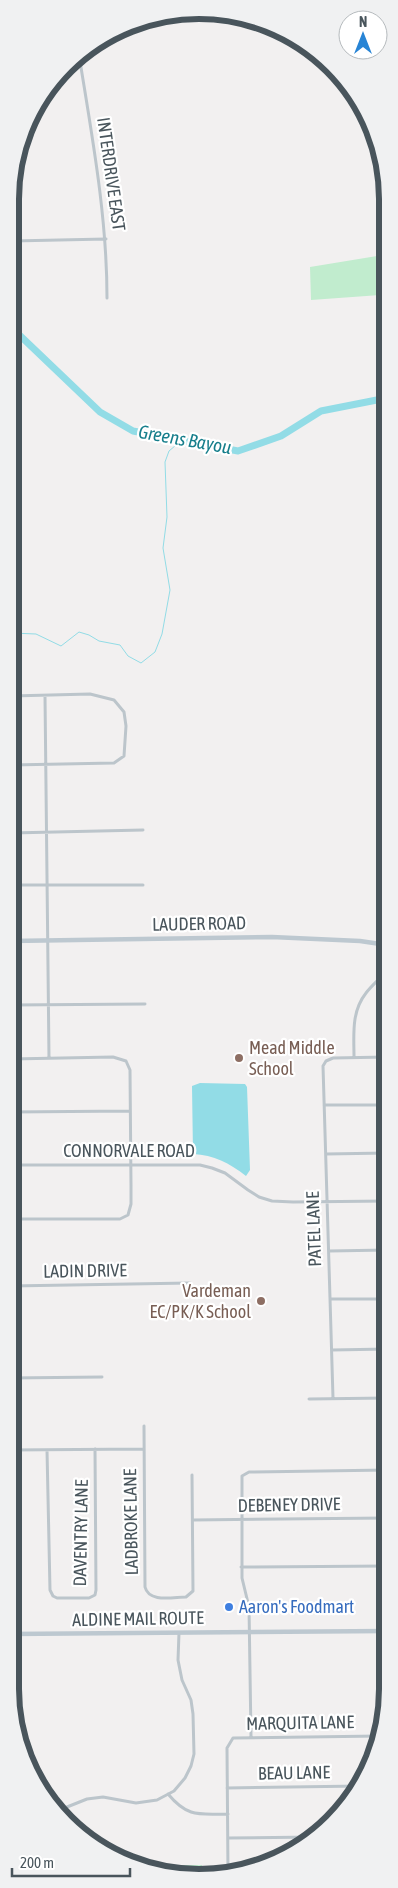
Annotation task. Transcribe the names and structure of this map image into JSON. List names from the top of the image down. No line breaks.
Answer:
{"streets":{"main road":["LAUDER ROAD","ALDINE MAIL ROUTE"],"street":["INTERDRIVE EAST","CONNORVALE ROAD","PATEL LANE","LADIN DRIVE","DEBENEY DRIVE","LADBROKE LANE","DAVENTRY LANE","MARQUITA LANE","BEAU LANE"]},"crossings":[["CONNORVALE ROAD","PATEL LANE"],["DEBENEY DRIVE","LADBROKE LANE"],["MARQUITA LANE","BEAU LANE"]],"water":["Greens Bayou"],"places":["Mead Middle School","Vardeman EC/PK/K School","Aaron's Foodmart"],"scale_bar":"200 m","north":"top"}
